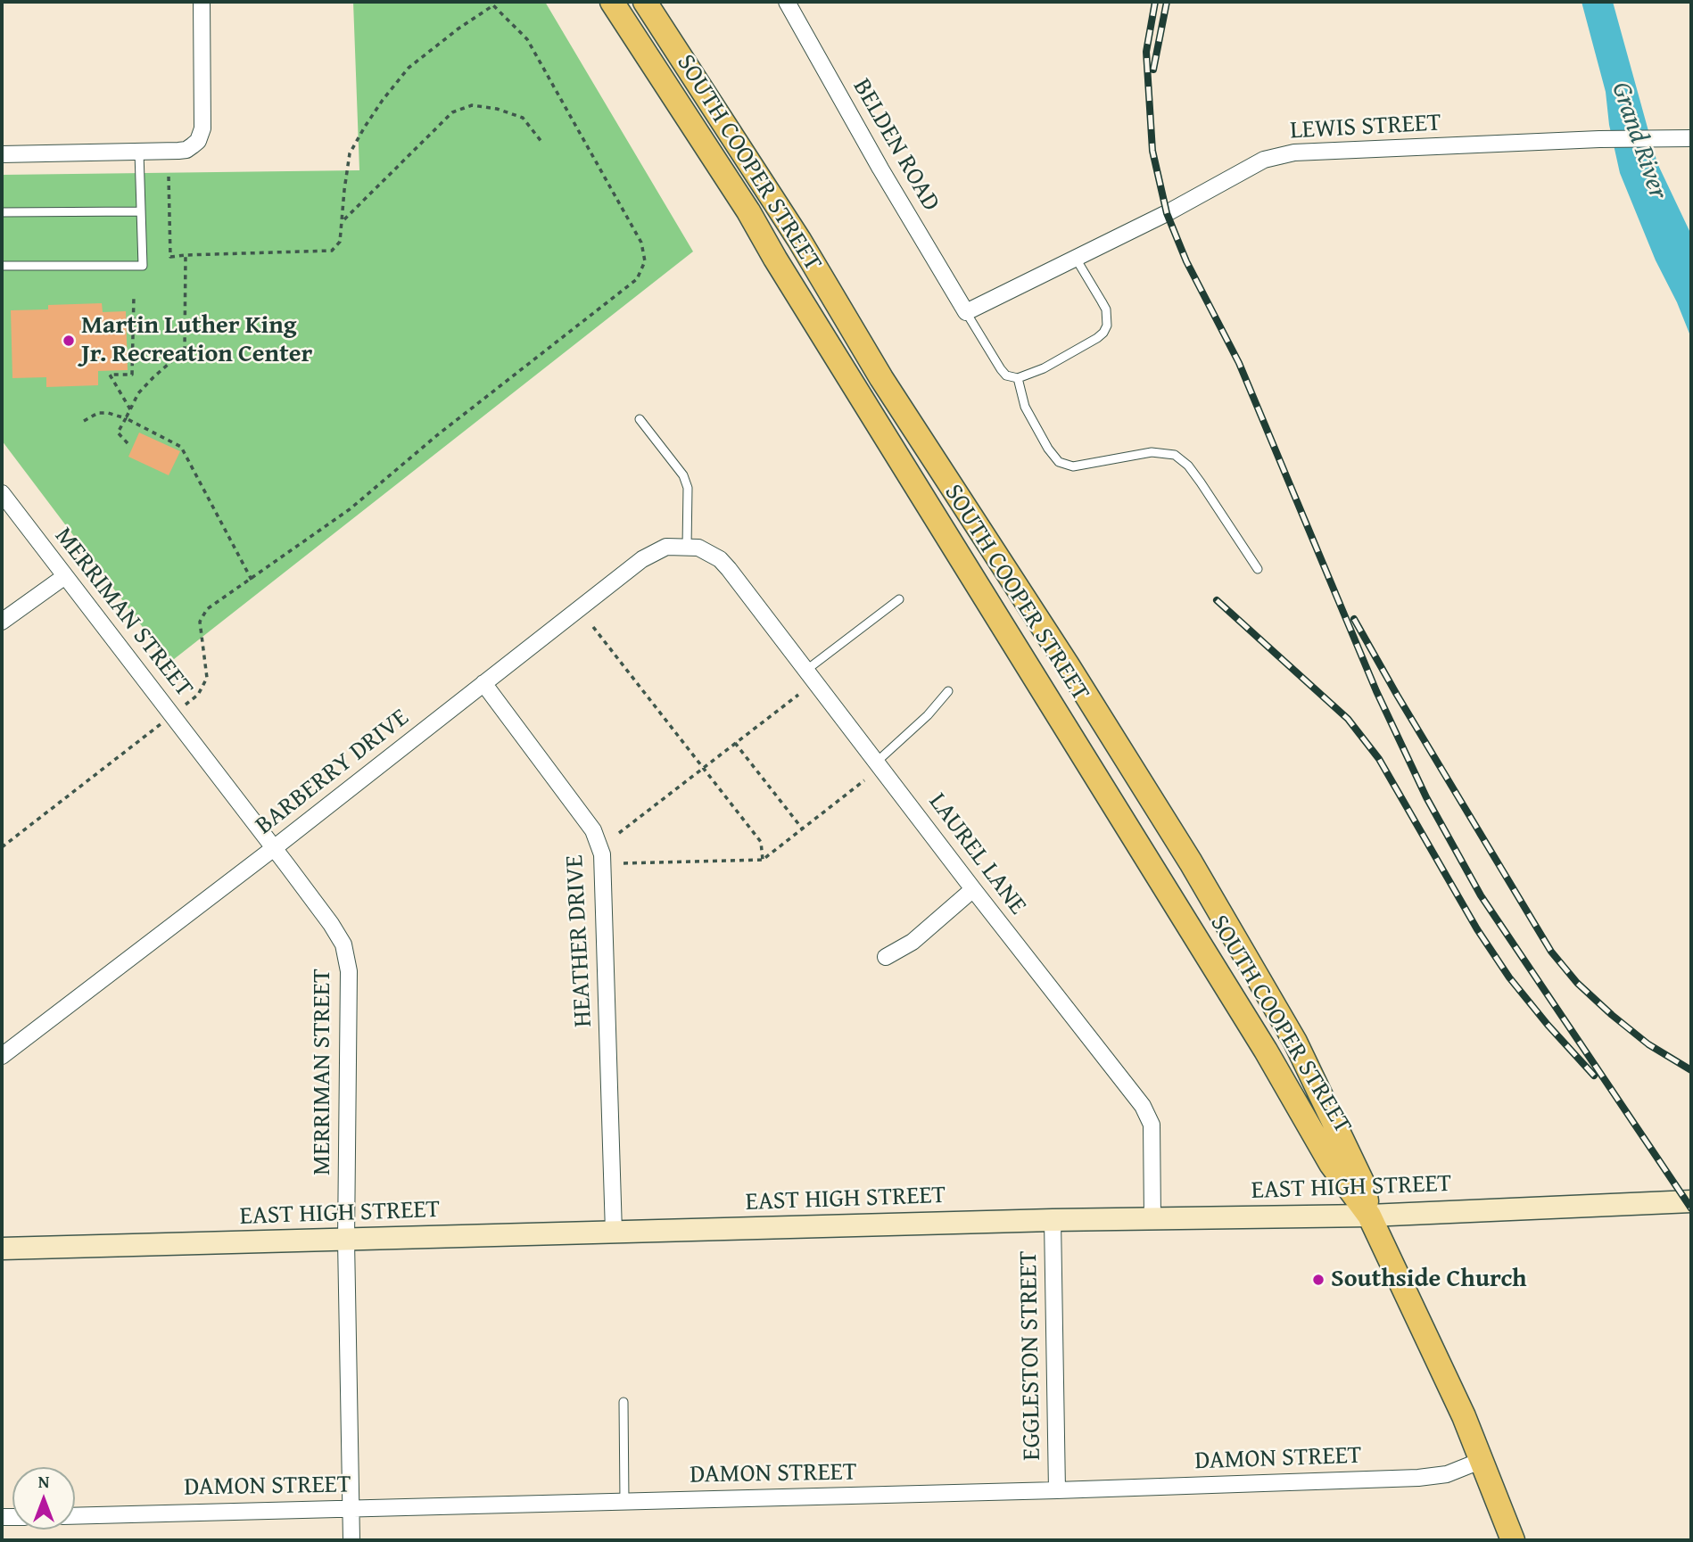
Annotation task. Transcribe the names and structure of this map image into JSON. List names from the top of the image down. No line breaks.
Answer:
{"streets":{"main road":["SOUTH COOPER STREET"],"street":["LEWIS STREET","BELDEN ROAD","MERRIMAN STREET","BARBERRY DRIVE","LAUREL LANE","HEATHER DRIVE","EAST HIGH STREET","EGGLESTON STREET","DAMON STREET"]},"crossings":[["LEWIS STREET","BELDEN ROAD"],["SOUTH COOPER STREET","EAST HIGH STREET"],["SOUTH COOPER STREET","DAMON STREET"],["MERRIMAN STREET","BARBERRY DRIVE"],["MERRIMAN STREET","EAST HIGH STREET"],["MERRIMAN STREET","DAMON STREET"],["BARBERRY DRIVE","LAUREL LANE"],["BARBERRY DRIVE","HEATHER DRIVE"],["LAUREL LANE","EAST HIGH STREET"],["HEATHER DRIVE","EAST HIGH STREET"],["EAST HIGH STREET","EGGLESTON STREET"],["EGGLESTON STREET","DAMON STREET"]],"water":["Grand River"],"places":["Martin Luther King Jr. Recreation Center","Southside Church"],"north":"top"}
